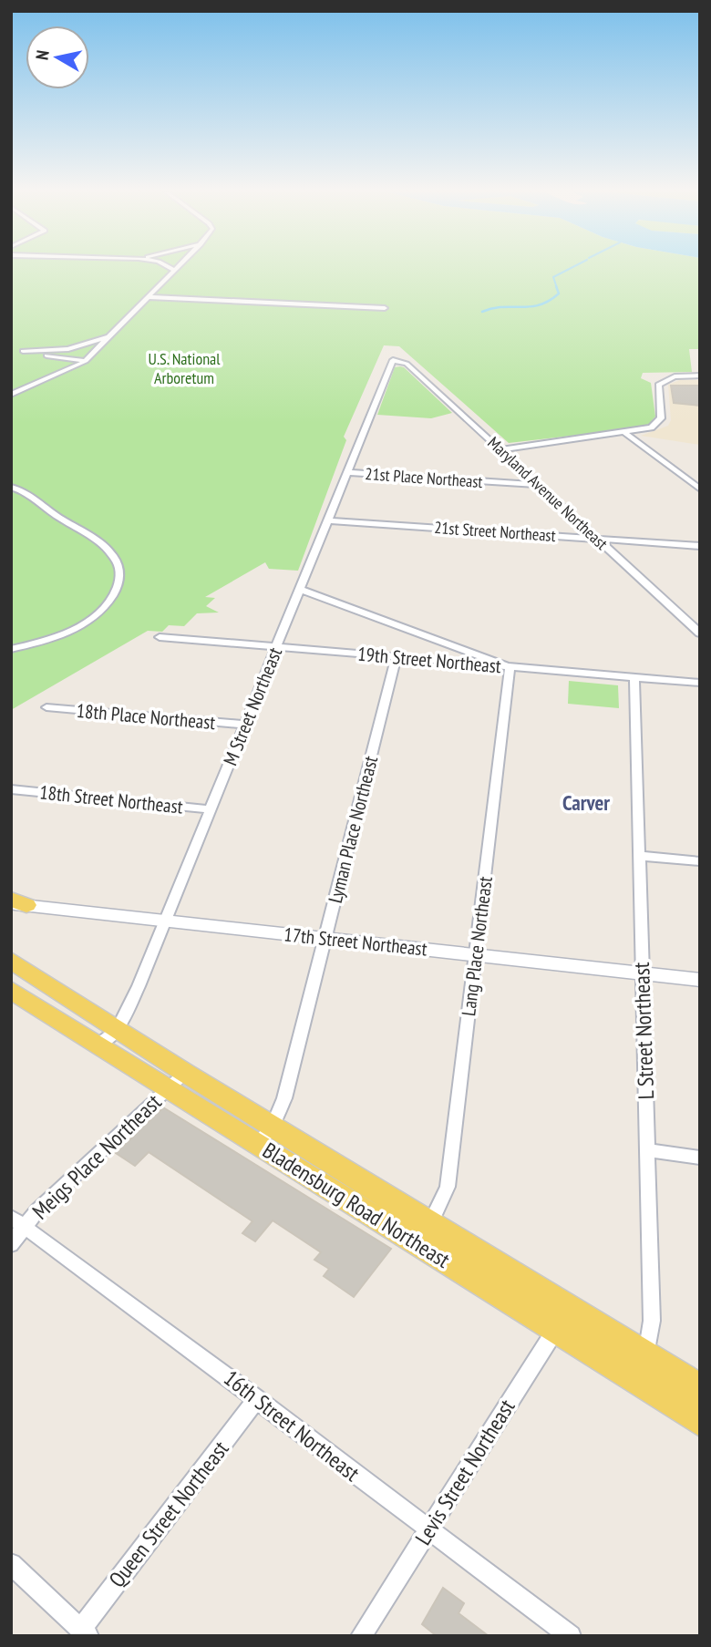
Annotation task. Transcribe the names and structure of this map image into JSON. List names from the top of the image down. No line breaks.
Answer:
{"streets":{"main road":["17th Street Northeast","Bladensburg Road Northeast"],"street":["21st Place Northeast","Maryland Avenue Northeast","21st Street Northeast","19th Street Northeast","M Street Northeast","18th Place Northeast","18th Street Northeast","Lyman Place Northeast","Lang Place Northeast","L Street Northeast","Meigs Place Northeast","16th Street Northeast","Levis Street Northeast","Queen Street Northeast"]},"crossings":[["21st Place Northeast","Maryland Avenue Northeast"],["21st Place Northeast","M Street Northeast"],["Maryland Avenue Northeast","21st Street Northeast"],["Maryland Avenue Northeast","M Street Northeast"],["21st Street Northeast","M Street Northeast"],["19th Street Northeast","M Street Northeast"],["19th Street Northeast","Lyman Place Northeast"],["19th Street Northeast","Lang Place Northeast"],["19th Street Northeast","L Street Northeast"],["M Street Northeast","18th Place Northeast"],["M Street Northeast","18th Street Northeast"],["M Street Northeast","17th Street Northeast"],["M Street Northeast","Bladensburg Road Northeast"],["Lyman Place Northeast","17th Street Northeast"],["Lyman Place Northeast","Bladensburg Road Northeast"],["17th Street Northeast","Lang Place Northeast"],["17th Street Northeast","L Street Northeast"],["Lang Place Northeast","Bladensburg Road Northeast"],["L Street Northeast","Bladensburg Road Northeast"],["Meigs Place Northeast","Bladensburg Road Northeast"],["Meigs Place Northeast","16th Street Northeast"],["Bladensburg Road Northeast","Levis Street Northeast"],["16th Street Northeast","Levis Street Northeast"],["16th Street Northeast","Queen Street Northeast"]],"districts":["Carver"],"parks":["U.S. National Arboretum"],"north":"left"}
